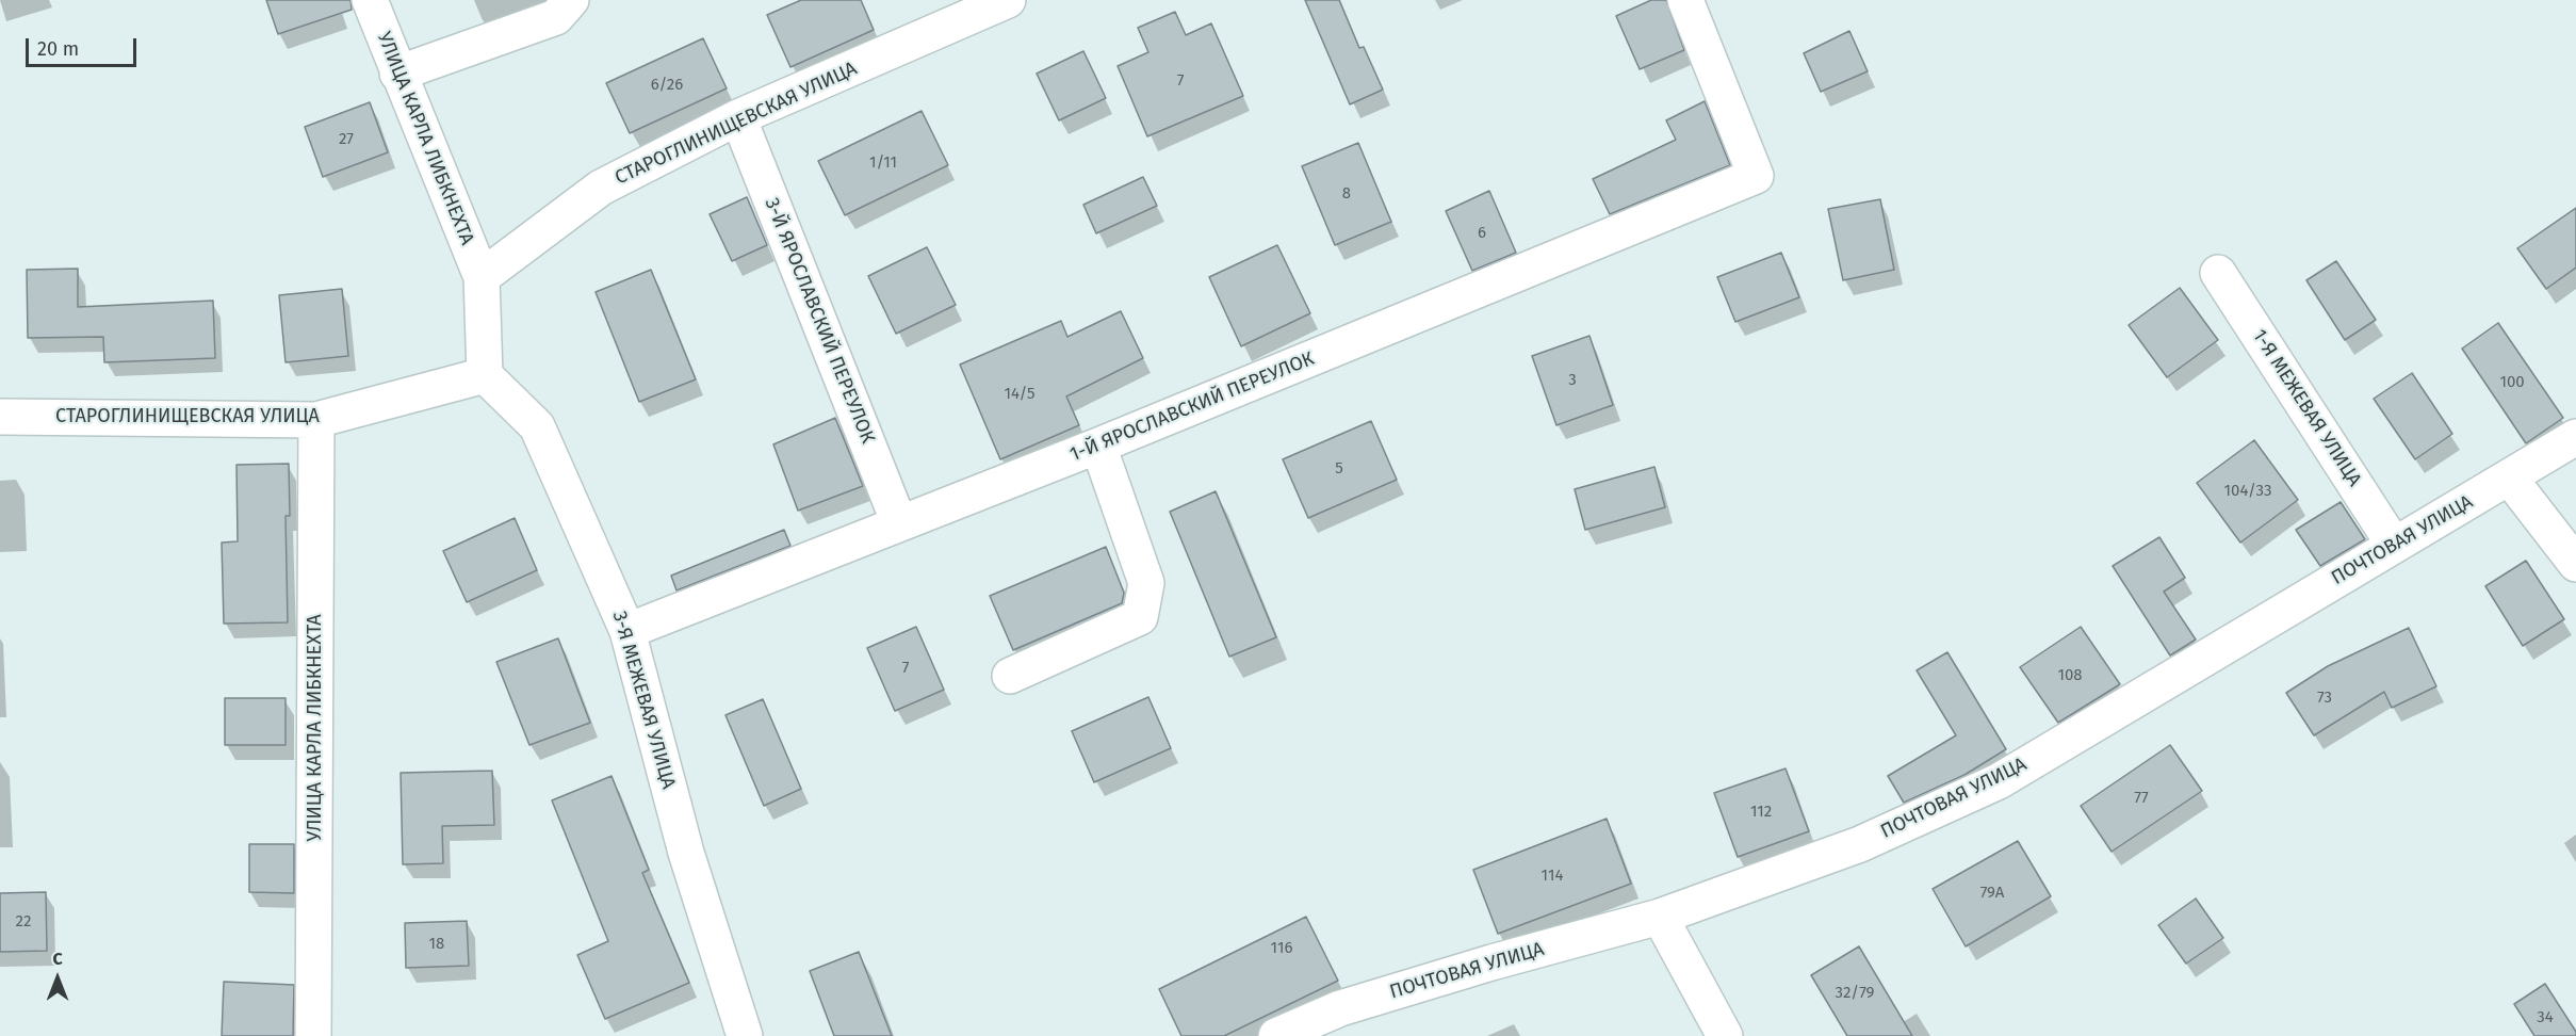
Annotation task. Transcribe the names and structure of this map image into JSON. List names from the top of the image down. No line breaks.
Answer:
{"streets":{"street":["СТАРОГЛИНИЩЕВСКАЯ УЛИЦА","УЛИЦА КАРЛА ЛИБКНЕХТА","3-Й ЯРОСЛАВСКИЙ ПЕРЕУЛОК","1-Й ЯРОСЛАВСКИЙ ПЕРЕУЛОК","1-Я МЕЖЕВАЯ УЛИЦА","ПОЧТОВАЯ УЛИЦА","3-Я МЕЖЕВАЯ УЛИЦА"]},"crossings":[["СТАРОГЛИНИЩЕВСКАЯ УЛИЦА","УЛИЦА КАРЛА ЛИБКНЕХТА"],["СТАРОГЛИНИЩЕВСКАЯ УЛИЦА","3-Й ЯРОСЛАВСКИЙ ПЕРЕУЛОК"],["СТАРОГЛИНИЩЕВСКАЯ УЛИЦА","3-Я МЕЖЕВАЯ УЛИЦА"],["3-Й ЯРОСЛАВСКИЙ ПЕРЕУЛОК","1-Й ЯРОСЛАВСКИЙ ПЕРЕУЛОК"],["1-Й ЯРОСЛАВСКИЙ ПЕРЕУЛОК","3-Я МЕЖЕВАЯ УЛИЦА"],["1-Я МЕЖЕВАЯ УЛИЦА","ПОЧТОВАЯ УЛИЦА"]],"house_numbers":["7","6/26","27","1/11","8","6","3","100","14/5","5","104/33","7","108","73","77","112","114","79А","22","18","116","32/79","34"],"scale_bar":"20 m","north":"top"}
